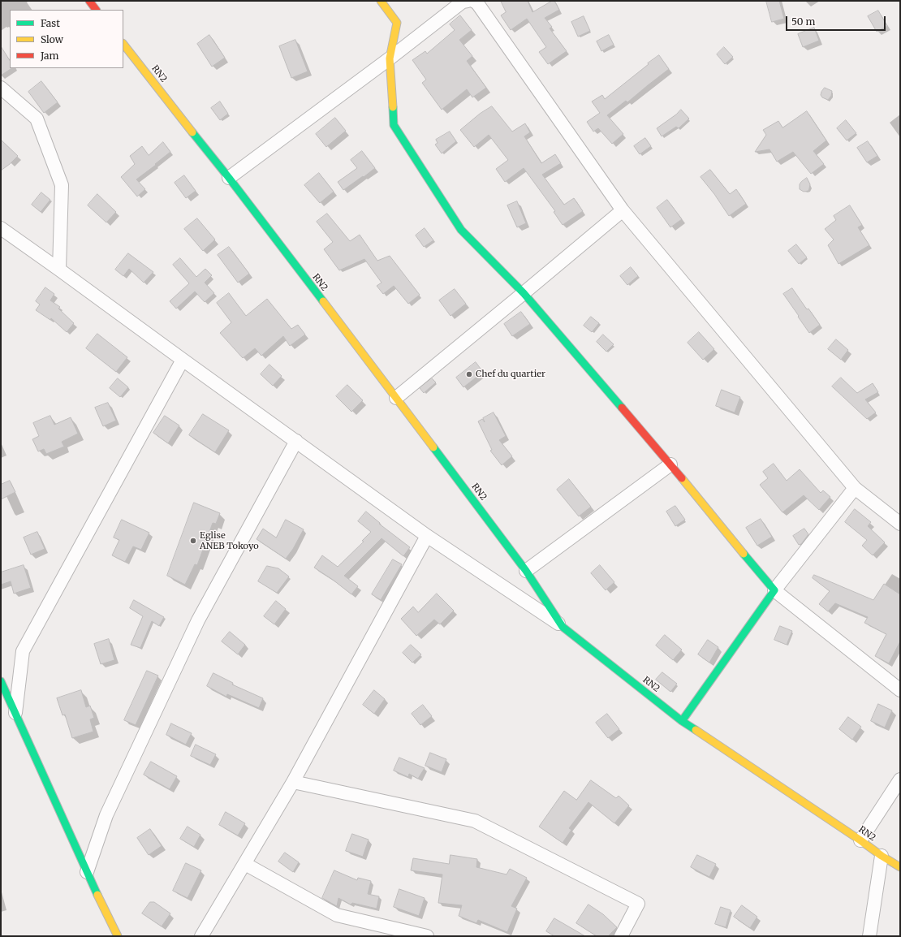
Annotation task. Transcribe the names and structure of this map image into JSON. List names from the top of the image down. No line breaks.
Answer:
{"streets":{"street":["RN2"]},"places":["Chef du quartier","Eglise ANEB Tokoyo"],"legend":["Fast","Slow","Jam"],"scale_bar":"50 m"}
